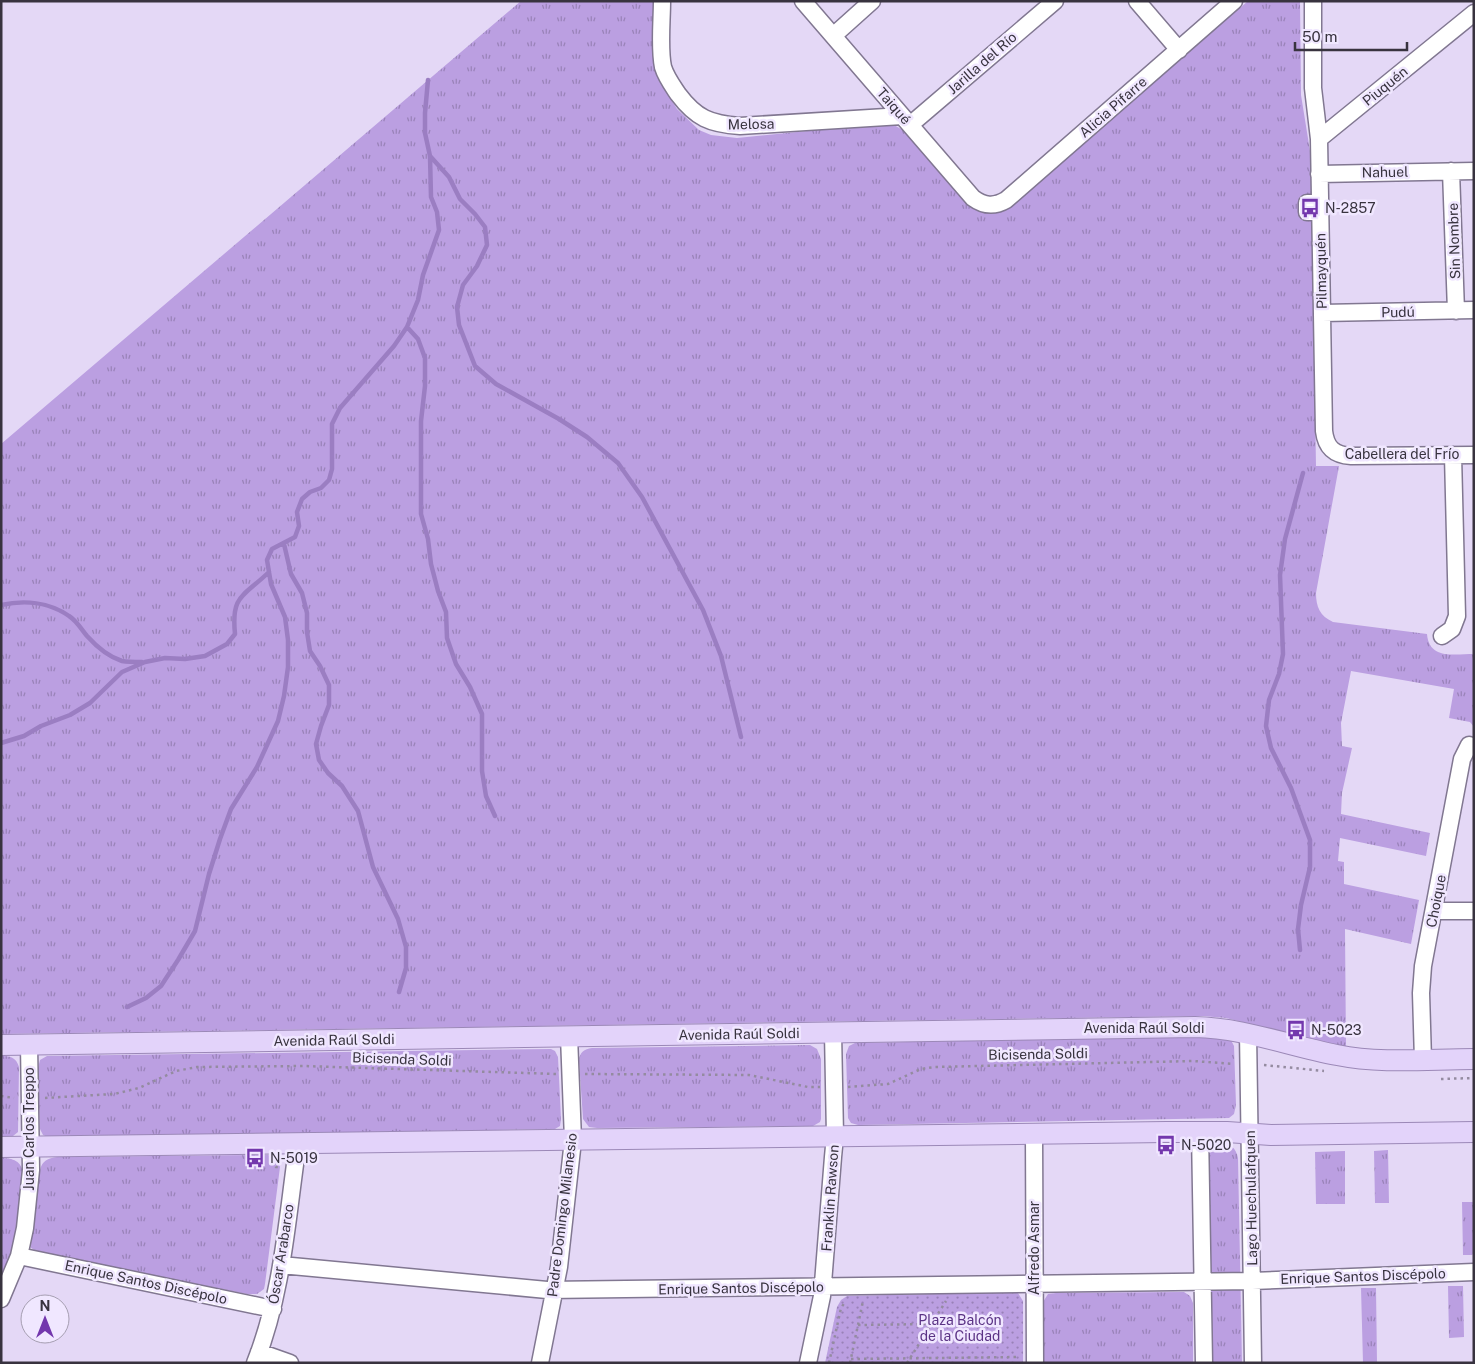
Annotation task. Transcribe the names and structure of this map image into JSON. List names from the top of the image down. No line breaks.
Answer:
{"streets":{"main road":["Avenida Raúl Soldi"],"street":["Jarilla del Río","Piuquén","Taiqué","Alicia Pifarre","Melosa","Nahuel","Sin Nombre","Pilmayquén","Pudú","Cabellera del Frío","Choique","Juan Carlos Treppo","Franklin Rawson","Lago Huechulafquen","Padre Domingo Milanesio","Alfredo Asmar","Óscar Arabarco","Enrique Santos Discépolo"],"path":["Bicisenda Soldi"]},"crossings":[["Jarilla del Río","Taiqué"],["Jarilla del Río","Melosa"],["Piuquén","Pilmayquén"],["Taiqué","Alicia Pifarre"],["Taiqué","Melosa"],["Nahuel","Sin Nombre"],["Nahuel","Pilmayquén"],["Sin Nombre","Pudú"],["Pilmayquén","Pudú"],["Pilmayquén","Cabellera del Frío"],["Choique","Avenida Raúl Soldi"],["Avenida Raúl Soldi","Juan Carlos Treppo"],["Avenida Raúl Soldi","Franklin Rawson"],["Avenida Raúl Soldi","Lago Huechulafquen"],["Avenida Raúl Soldi","Padre Domingo Milanesio"],["Juan Carlos Treppo","Enrique Santos Discépolo"],["Franklin Rawson","Enrique Santos Discépolo"],["Lago Huechulafquen","Enrique Santos Discépolo"],["Padre Domingo Milanesio","Enrique Santos Discépolo"],["Alfredo Asmar","Enrique Santos Discépolo"],["Óscar Arabarco","Enrique Santos Discépolo"]],"parks":["Plaza Balcón de la Ciudad"],"places":{"bus stop":["N-2857","N-5023","N-5020","N-5019"]},"scale_bar":"50 m","north":"top"}
